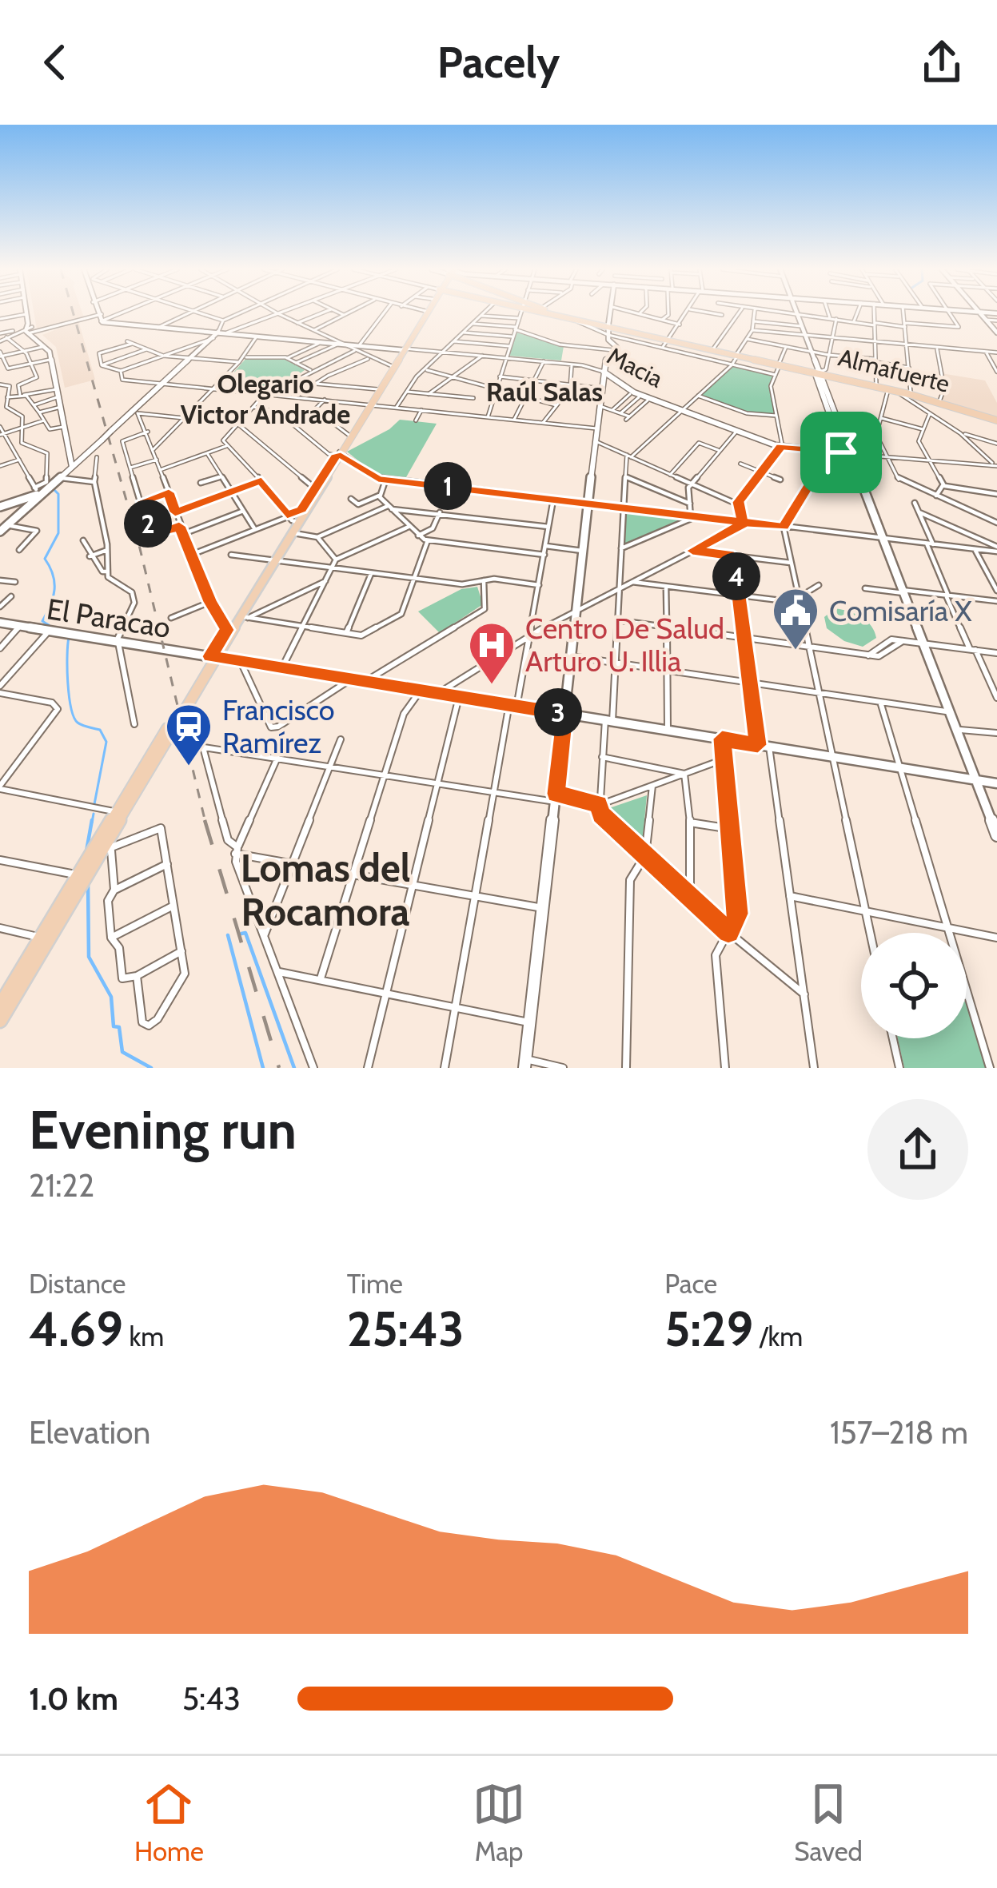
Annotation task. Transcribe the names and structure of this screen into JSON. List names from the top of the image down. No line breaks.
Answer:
{"streets":{"main road":["Almafuerte"],"street":["Macia","El Paracao"]},"districts":["Olegario Victor Andrade","Raúl Salas","Lomas del Rocamora"],"places":{"public building":["Comisaría X"],"hospital":["Centro De Salud Arturo U. Illia"],"station":["Francisco Ramírez"]},"page":{"header":"Pacely","pins":["1","2","4","3"],"heading":["Evening run","21:22"],"stats":[["Distance","4.69 km"],["Time","25:43"],["Pace","5:29 /km"]],"chart":["Elevation","157–218 m"],"list":[{"name":"1.0 km","note":"5:43"}],"tabs":["Home","Map","Saved"]}}
